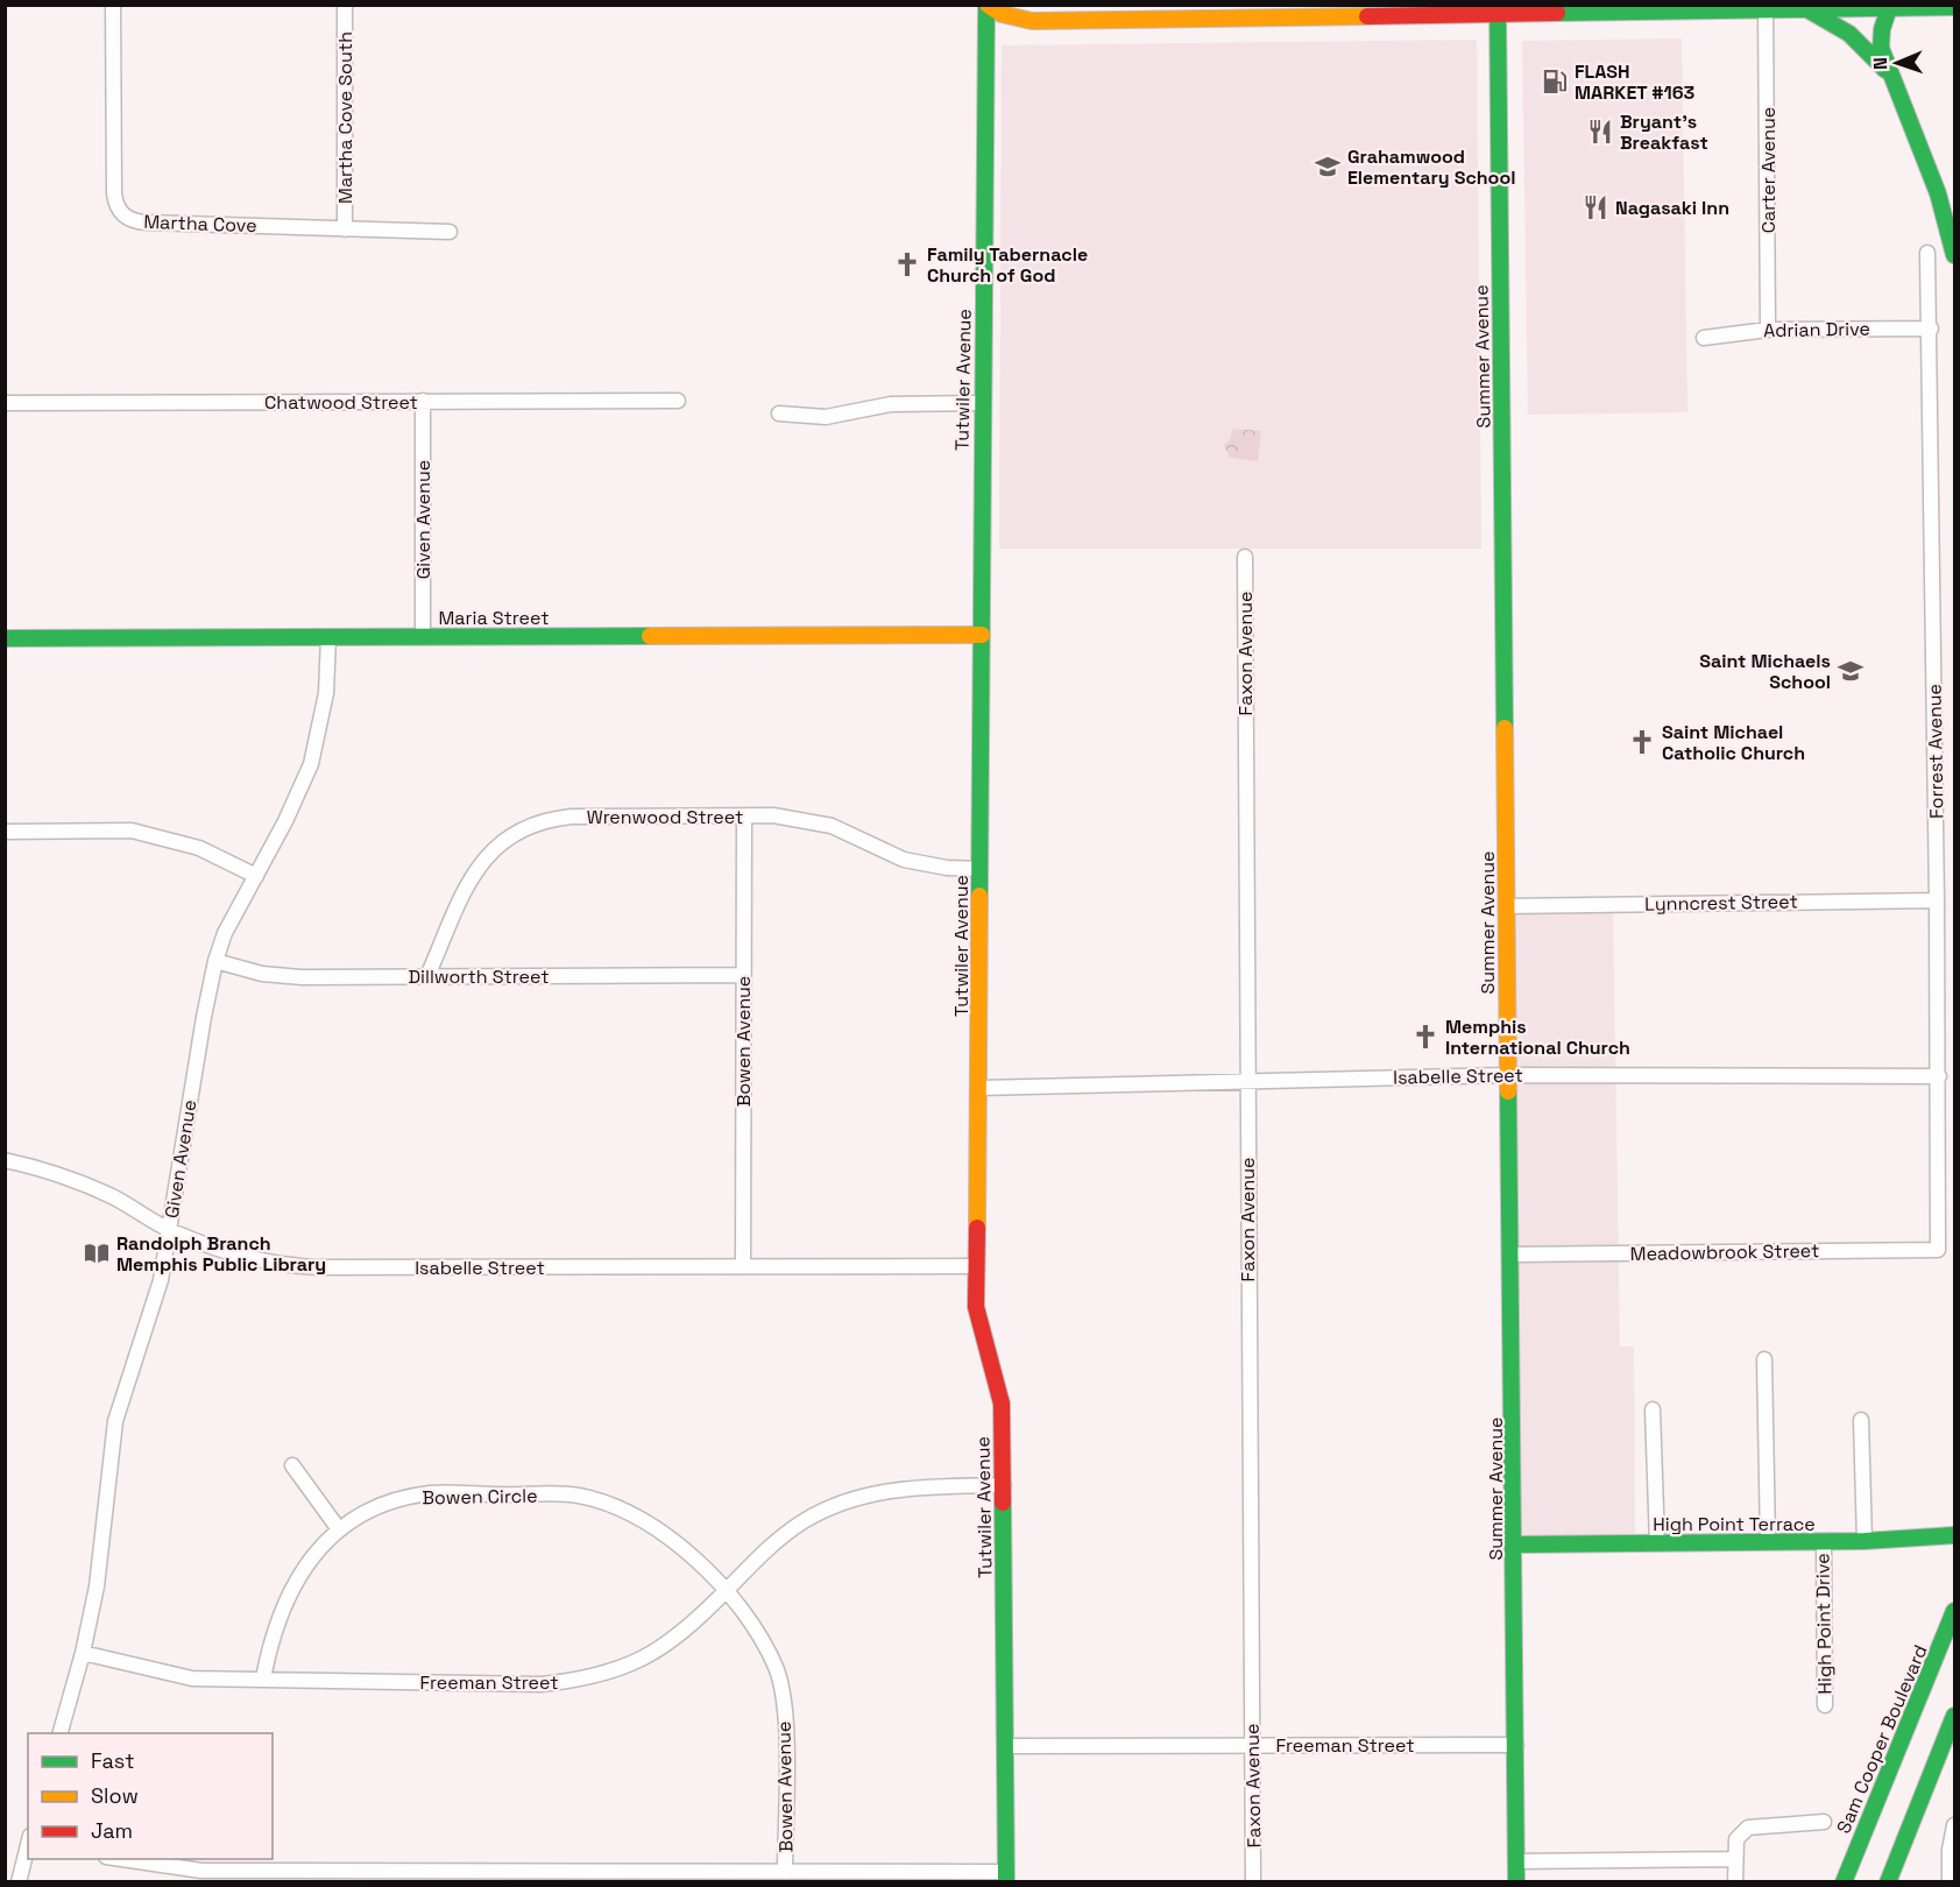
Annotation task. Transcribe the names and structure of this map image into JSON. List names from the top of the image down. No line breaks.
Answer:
{"streets":{"main road":["Summer Avenue","Tutwiler Avenue","Maria Street","High Point Terrace","Sam Cooper Boulevard"],"street":["Martha Cove South","Carter Avenue","Martha Cove","Adrian Drive","Chatwood Street","Given Avenue","Faxon Avenue","Forrest Avenue","Wrenwood Street","Lynncrest Street","Dillworth Street","Bowen Avenue","Isabelle Street","Meadowbrook Street","Bowen Circle","High Point Drive","Freeman Street"]},"crossings":[["Martha Cove South","Martha Cove"],["Carter Avenue","Adrian Drive"],["Adrian Drive","Forrest Avenue"],["Summer Avenue","Lynncrest Street"],["Summer Avenue","Isabelle Street"],["Summer Avenue","Meadowbrook Street"],["Summer Avenue","High Point Terrace"],["Summer Avenue","Freeman Street"],["Tutwiler Avenue","Maria Street"],["Tutwiler Avenue","Wrenwood Street"],["Tutwiler Avenue","Isabelle Street"],["Tutwiler Avenue","Freeman Street"],["Chatwood Street","Given Avenue"],["Given Avenue","Maria Street"],["Given Avenue","Dillworth Street"],["Given Avenue","Isabelle Street"],["Given Avenue","Freeman Street"],["Faxon Avenue","Isabelle Street"],["Faxon Avenue","Freeman Street"],["Forrest Avenue","Lynncrest Street"],["Forrest Avenue","Isabelle Street"],["Forrest Avenue","Meadowbrook Street"],["Wrenwood Street","Dillworth Street"],["Wrenwood Street","Bowen Avenue"],["Dillworth Street","Bowen Avenue"],["Bowen Avenue","Isabelle Street"],["Bowen Avenue","Bowen Circle"],["Bowen Avenue","Freeman Street"],["Bowen Circle","Freeman Street"],["High Point Terrace","High Point Drive"]],"places":{"fuel station":["FLASH MARKET #163"],"restaurant":["Bryant's Breakfast","Nagasaki Inn"],"school or university":["Grahamwood Elementary School","Saint Michaels School"],"church":["Family Tabernacle Church of God","Saint Michael Catholic Church","Memphis International Church"],"library":["Randolph Branch Memphis Public Library"]},"legend":["Fast","Slow","Jam"],"north":"left"}
